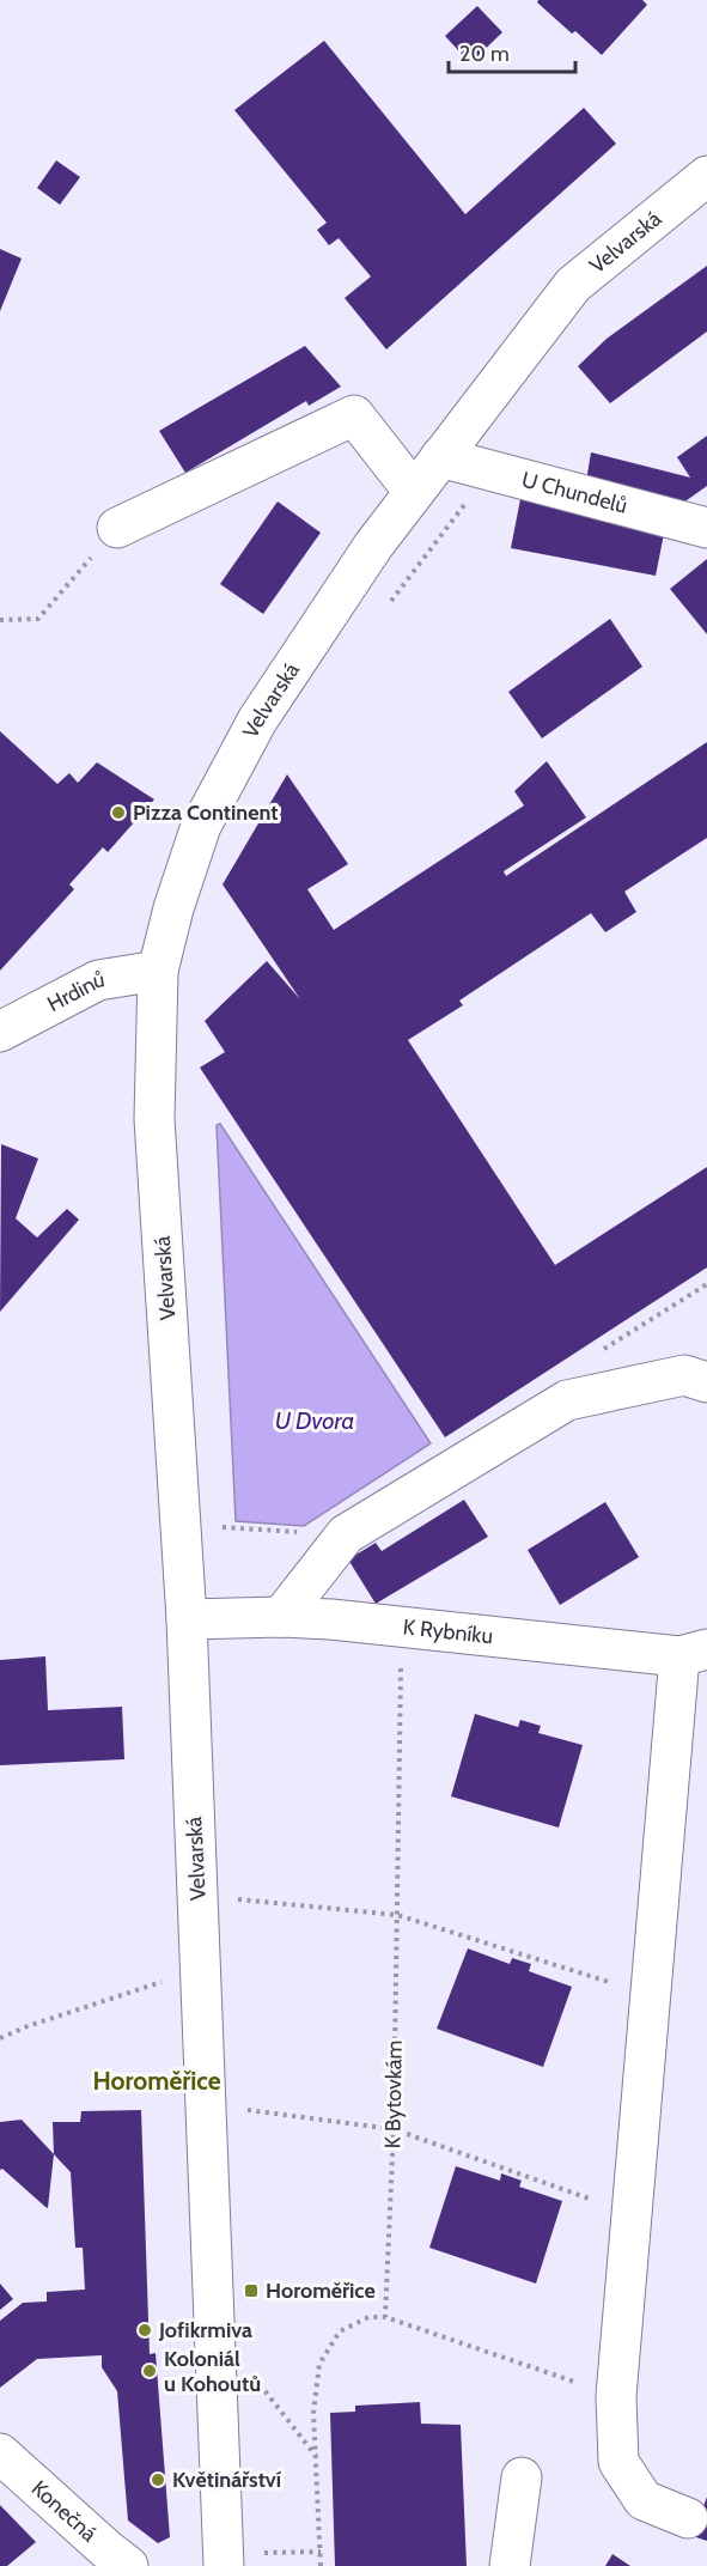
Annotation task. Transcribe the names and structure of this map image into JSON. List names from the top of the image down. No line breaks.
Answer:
{"streets":{"main road":["Velvarská","U Chundelů","Hrdinů","K Rybníku","Konečná"],"path":["K Bytovkám"]},"crossings":[["Velvarská","U Chundelů"],["Velvarská","Hrdinů"],["Velvarská","K Rybníku"],["K Rybníku","K Bytovkám"]],"districts":["Horoměřice"],"water":["U Dvora"],"places":{"other":["Pizza Continent","Jofikrmiva","Koloniál u Kohoutů","Květinářství"],"transit":["Horoměřice"]},"scale_bar":"20 m"}
